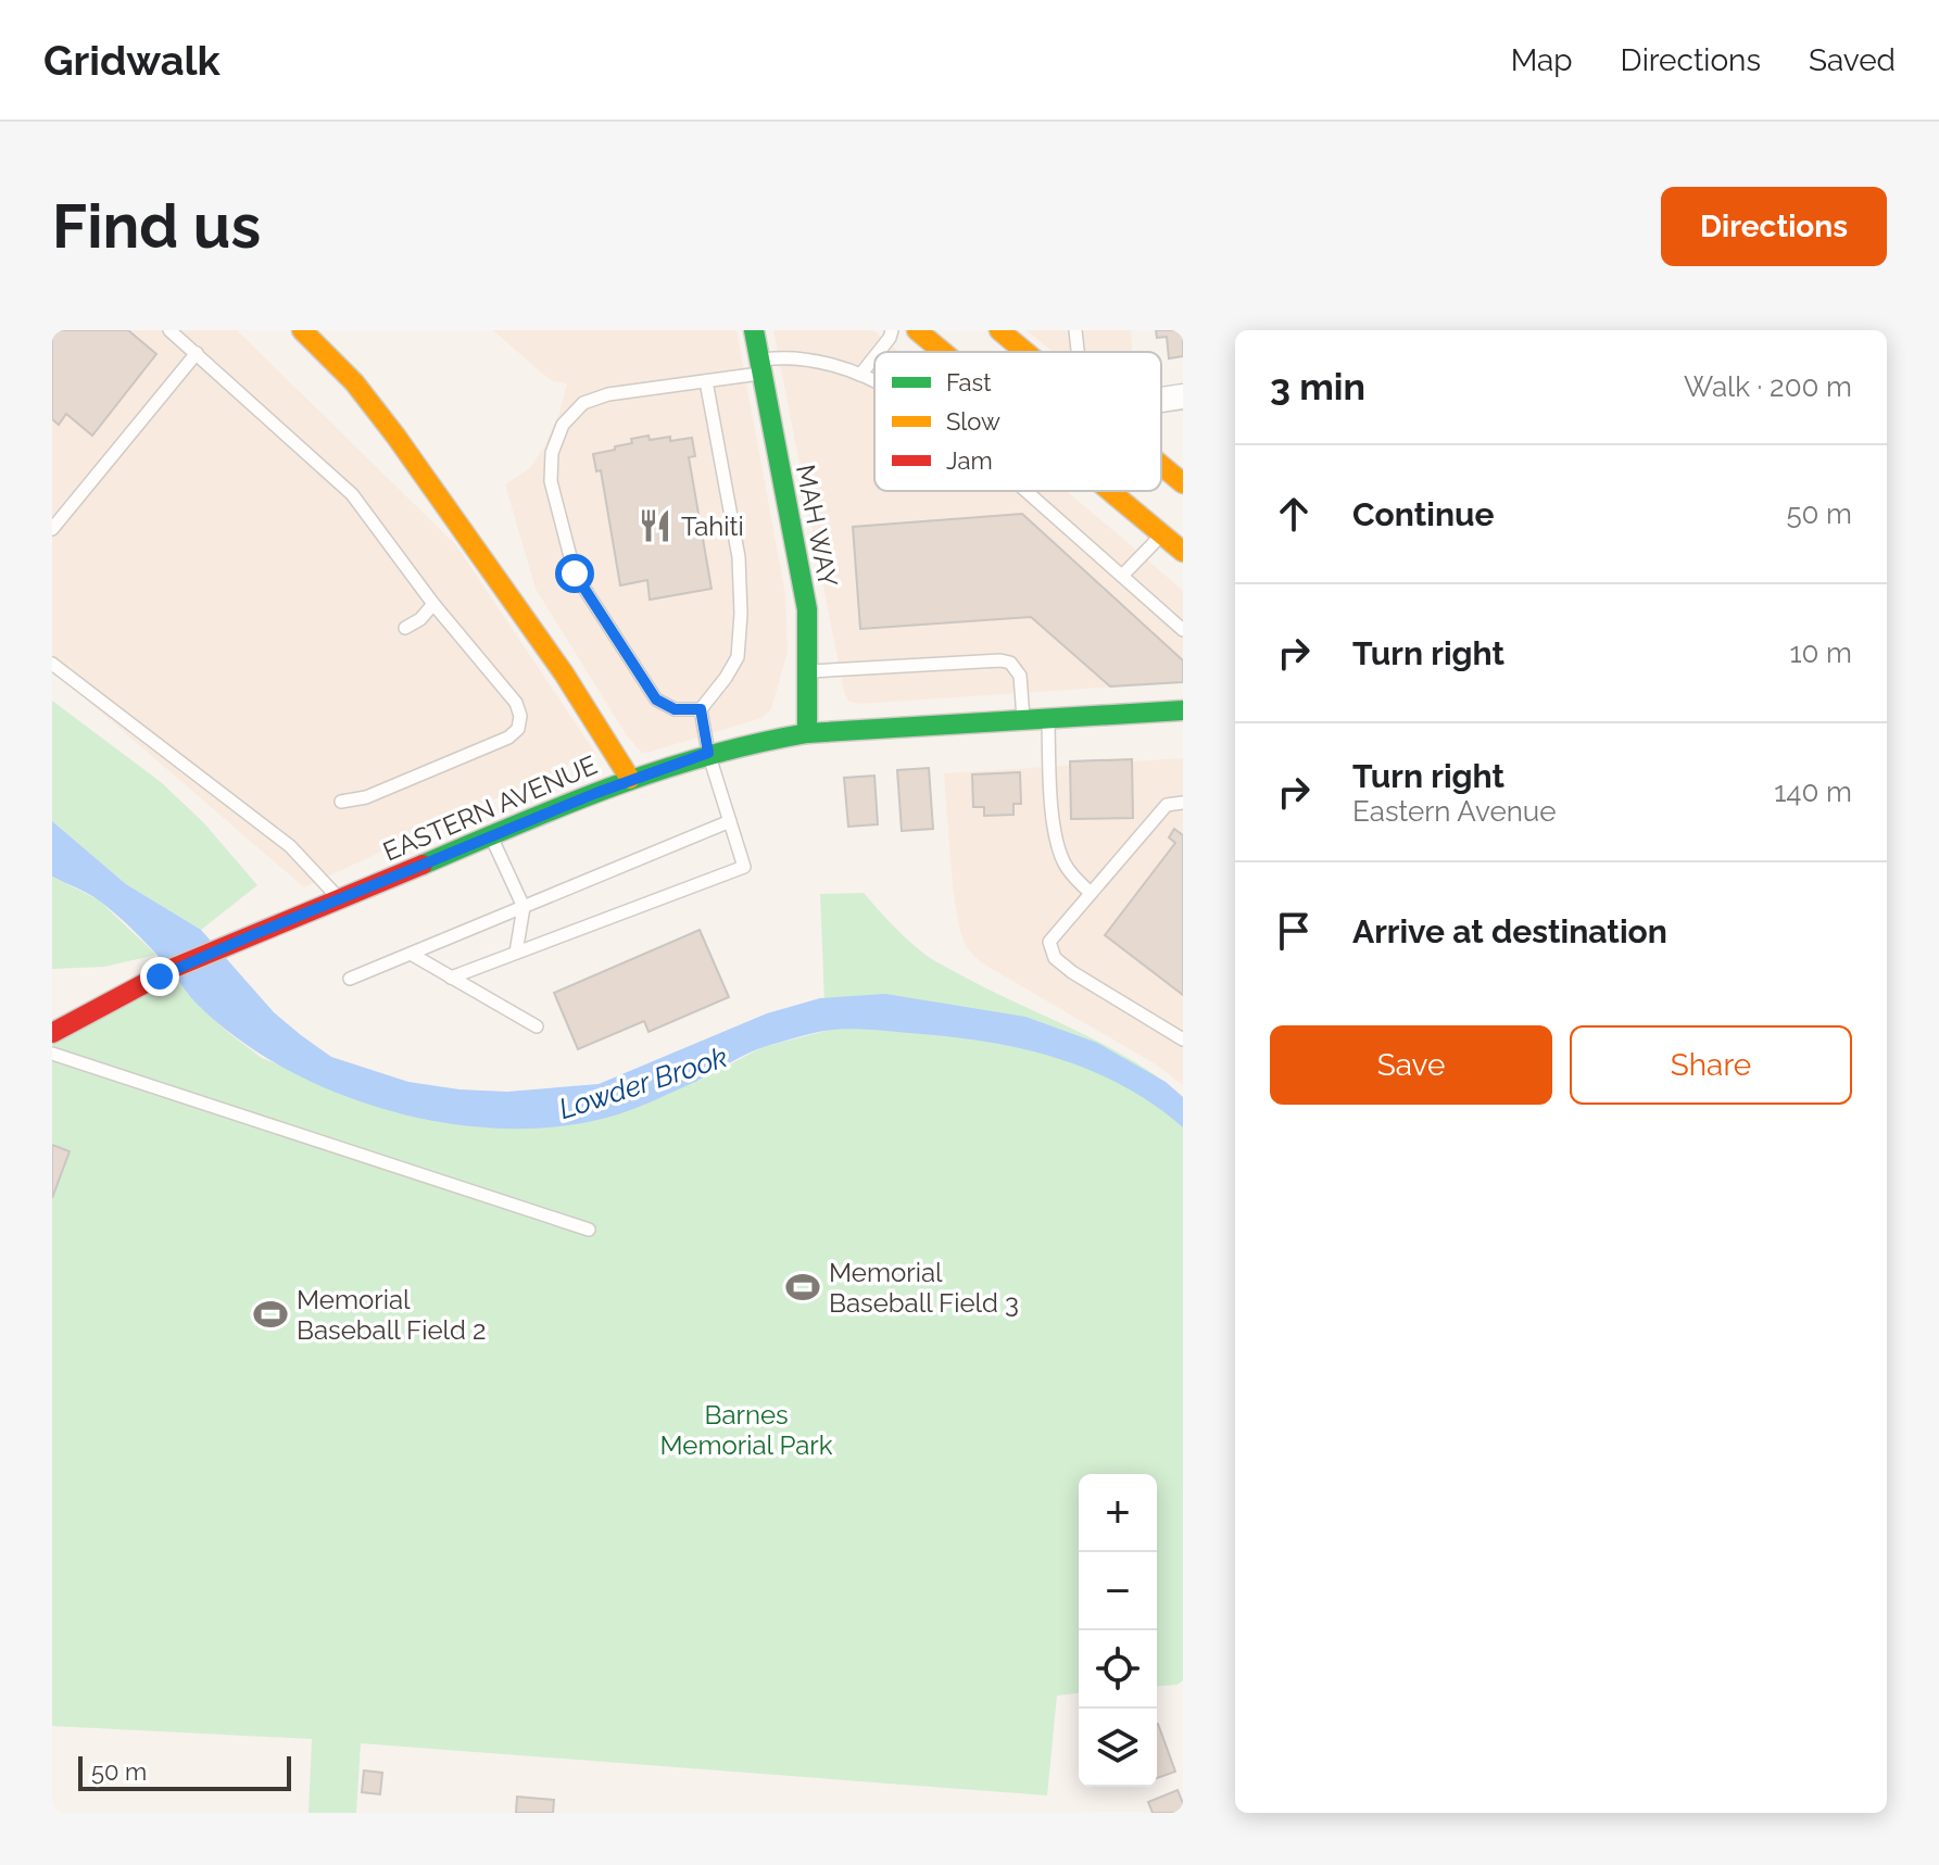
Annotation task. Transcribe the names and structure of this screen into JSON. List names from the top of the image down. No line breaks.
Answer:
{"streets":{"main road":["MAH WAY","EASTERN AVENUE"]},"crossings":[["MAH WAY","EASTERN AVENUE"]],"water":["Lowder Brook"],"parks":["Barnes Memorial Park"],"places":{"restaurant":["Tahiti"],"sports":["Memorial Baseball Field 3","Memorial Baseball Field 2"]},"legend":["Fast","Slow","Jam"],"scale_bar":"50 m","page":{"header":"Gridwalk","nav":["Map","Directions","Saved"],"buttons":["Directions",["Save","Share"]],"title":"Find us","heading":["3 min","Walk · 200 m"],"list":[["Continue","50 m"],["Turn right","10 m"],["Turn right","Eastern Avenue","140 m"],"Arrive at destination"],"map_buttons":["+","−"],"scale":"50 m"}}
